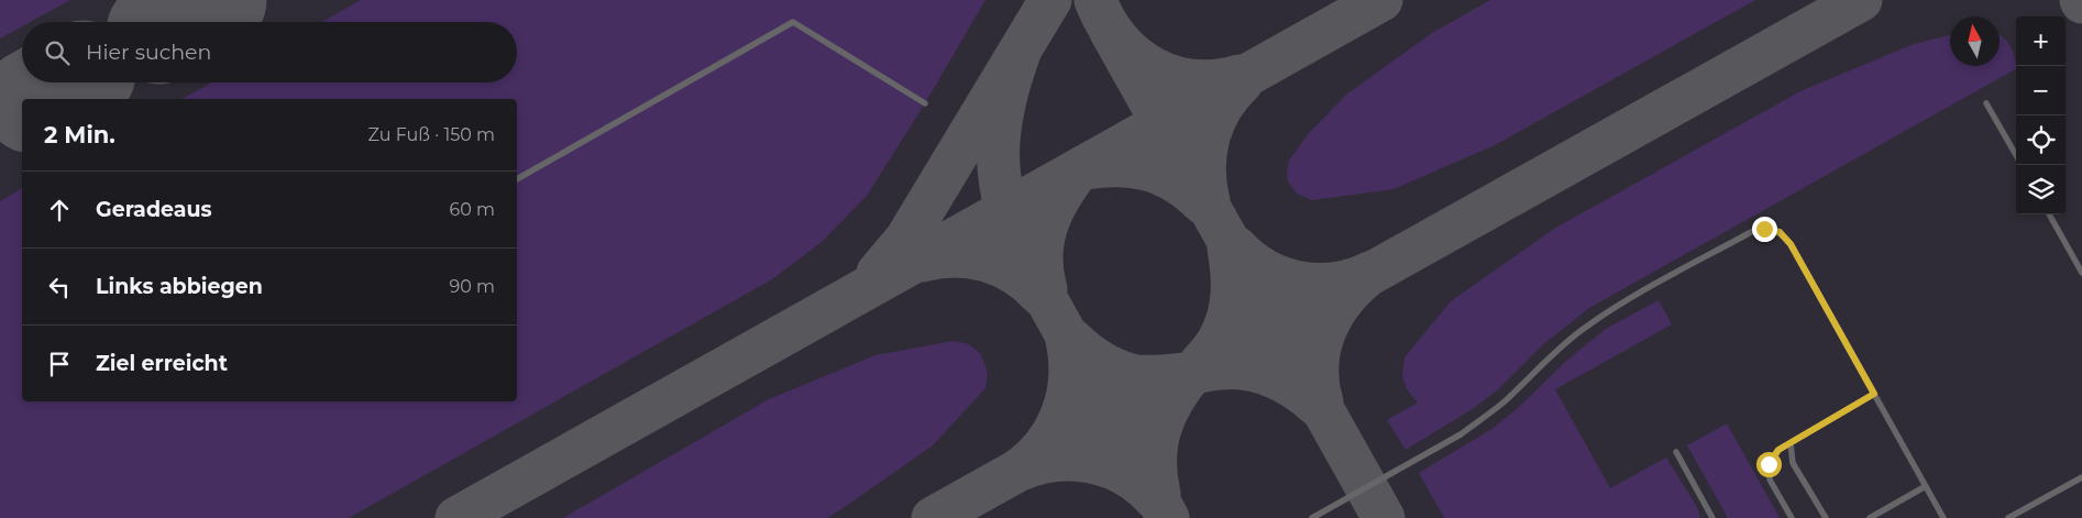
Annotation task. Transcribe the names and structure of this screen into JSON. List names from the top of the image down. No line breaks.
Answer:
{"north":"top","page":{"map_buttons":["+","−"],"search":"Hier suchen","heading":["2 Min.","Zu Fuß · 150 m"],"list":[["Geradeaus","60 m"],["Links abbiegen","90 m"],"Ziel erreicht"]}}
